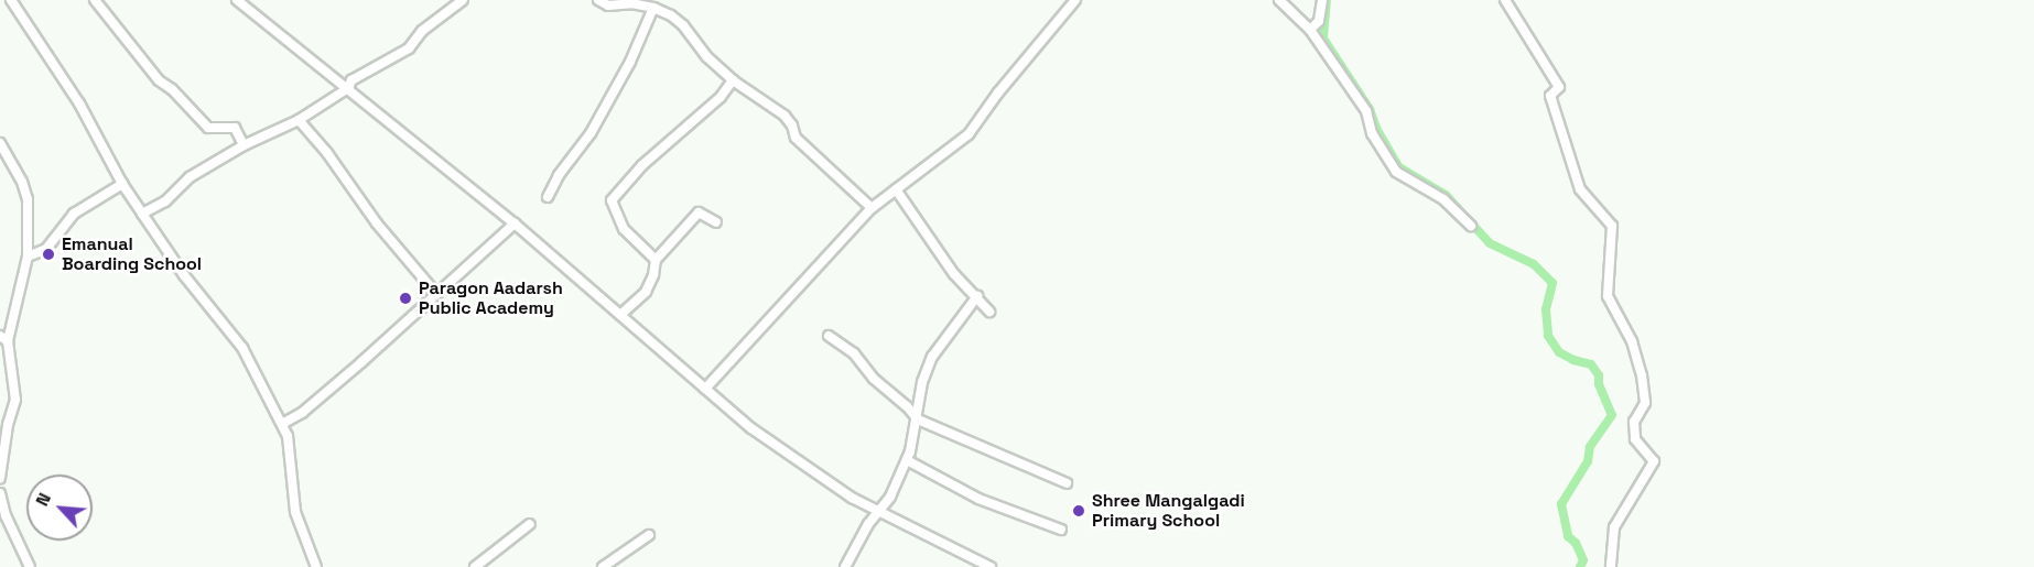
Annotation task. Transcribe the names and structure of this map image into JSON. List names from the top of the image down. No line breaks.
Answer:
{"places":["Emanual Boarding School","Paragon Aadarsh Public Academy","Shree Mangalgadi Primary School"],"north":"top left"}
